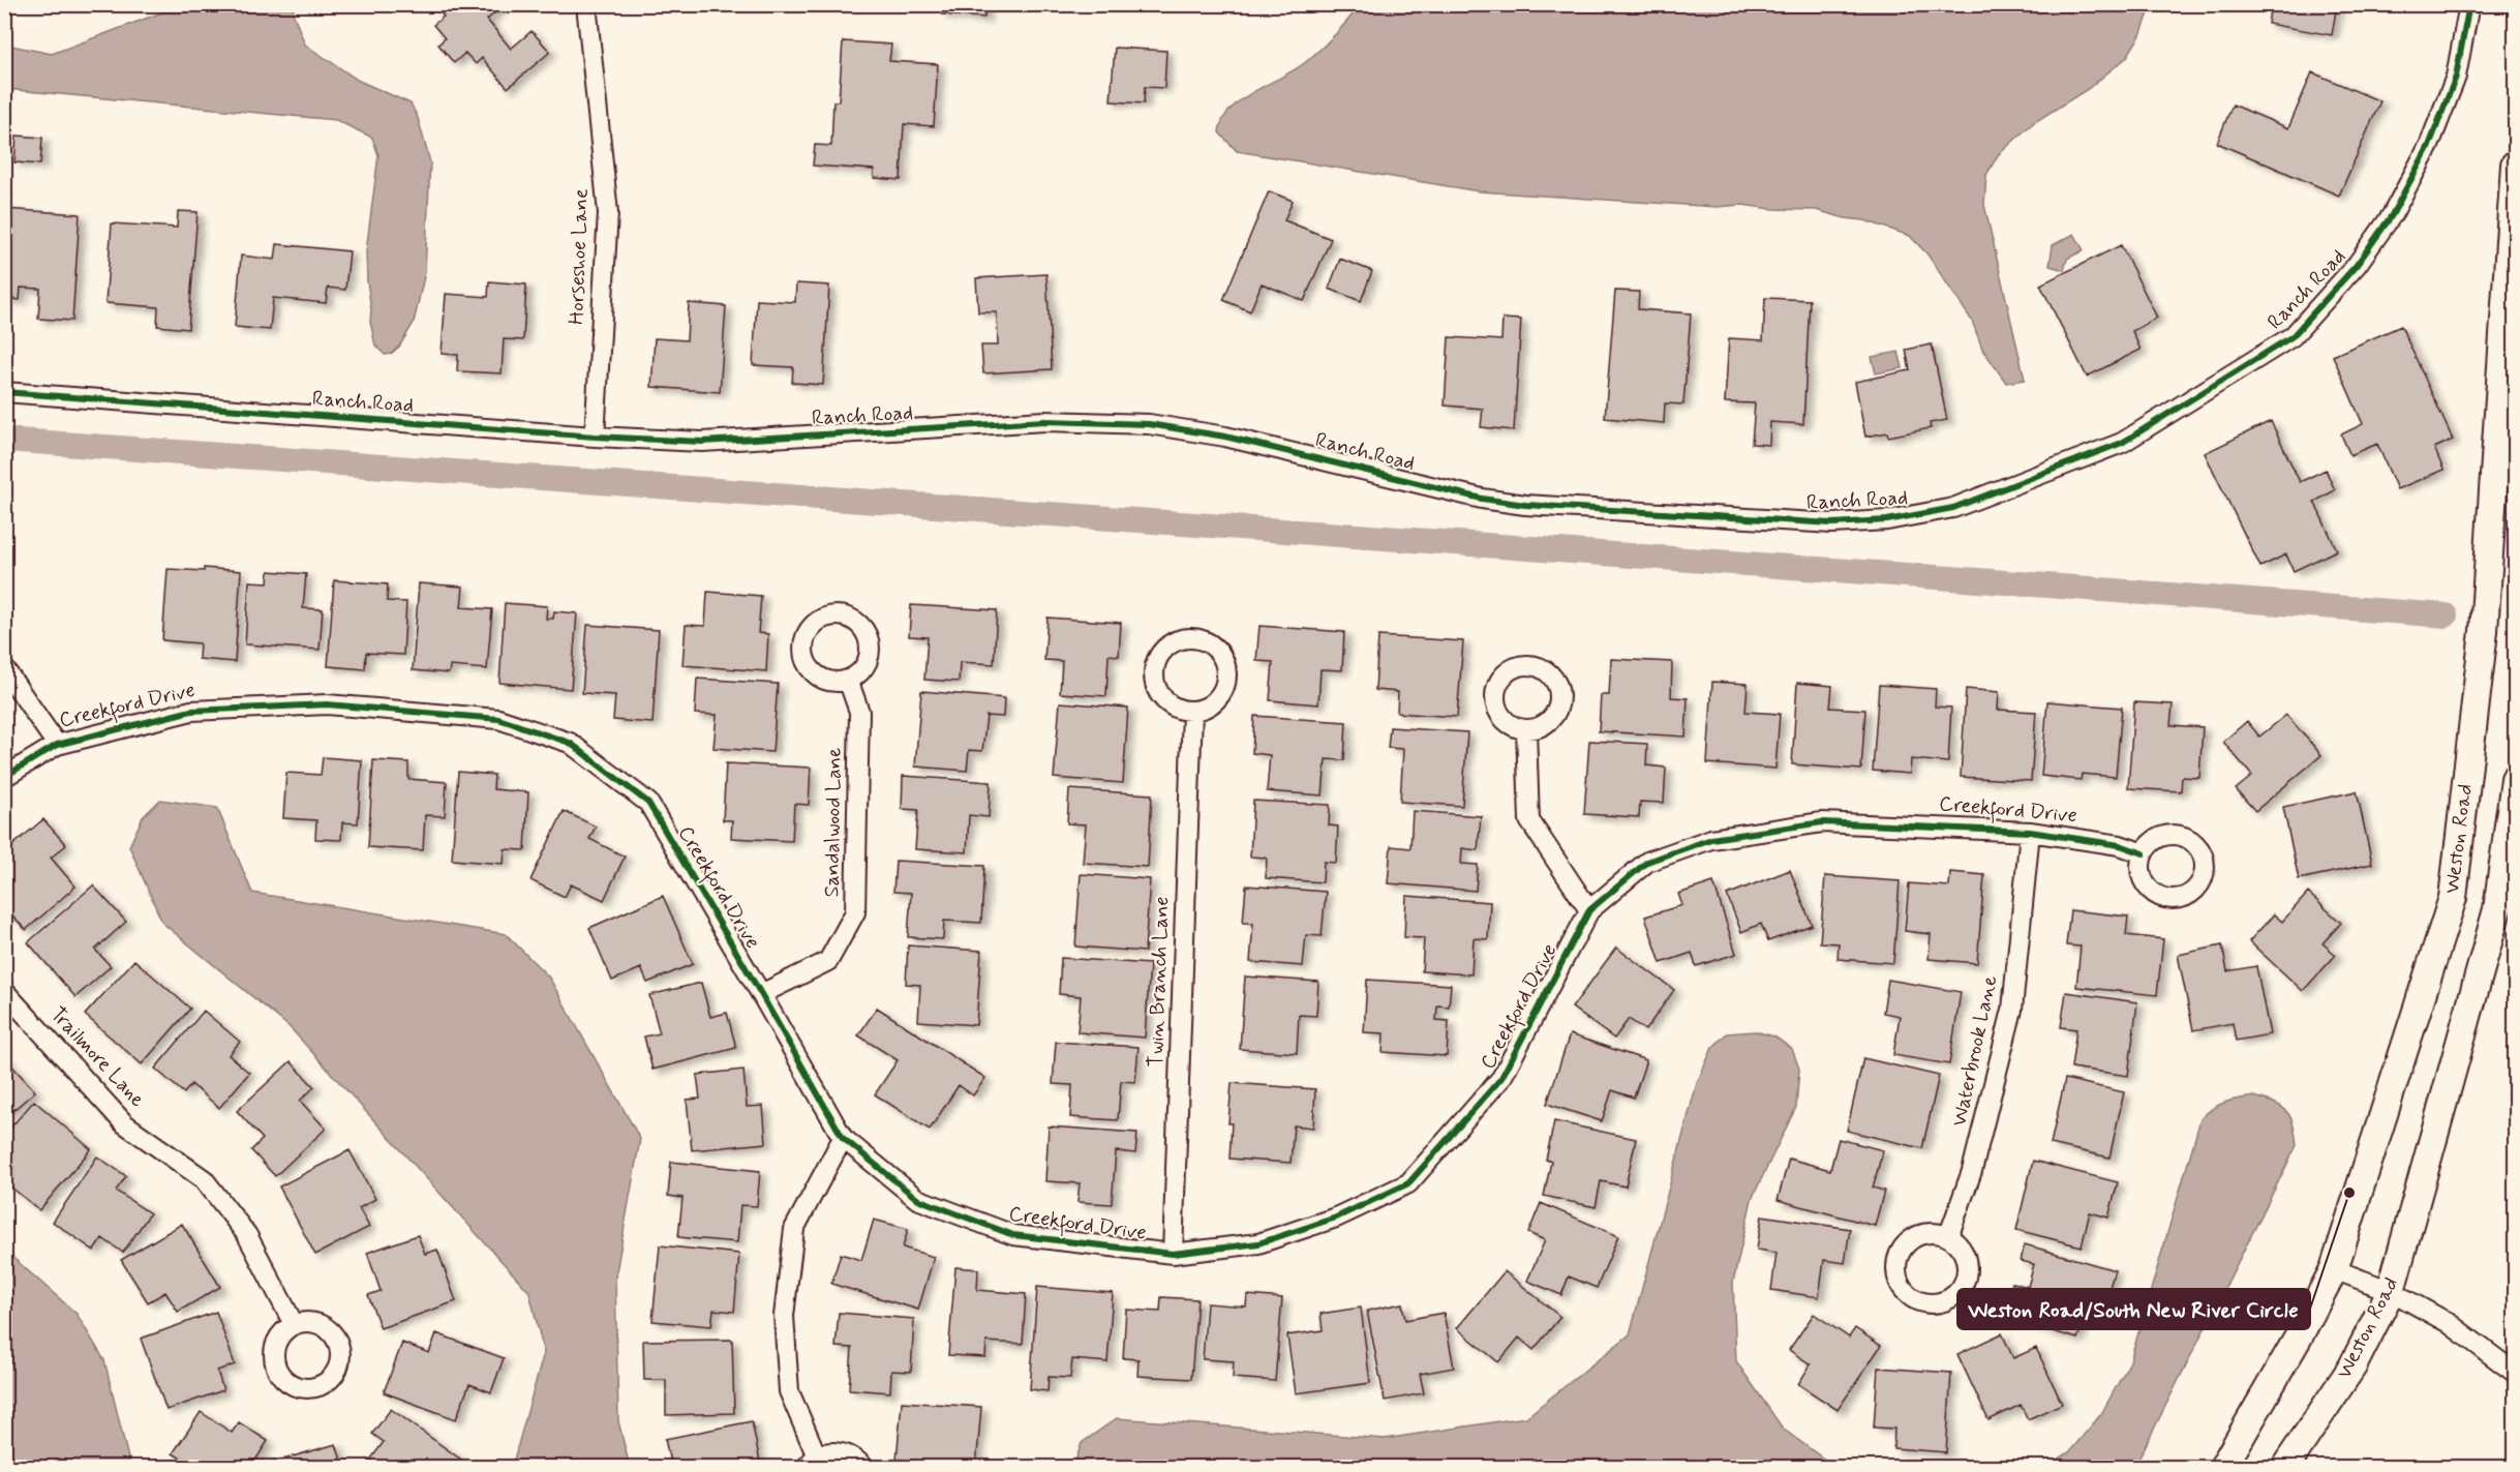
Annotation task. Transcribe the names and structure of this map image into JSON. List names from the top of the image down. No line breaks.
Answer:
{"streets":{"main road":["Weston Road"],"street":["Horseshoe Lane","Ranch Road","Creekford Drive","Sandalwood Lane","Twin Branch Lane","Waterbrook Lane","Trailmore Lane"]},"crossings":[["Horseshoe Lane","Ranch Road"],["Creekford Drive","Sandalwood Lane"],["Creekford Drive","Twin Branch Lane"],["Creekford Drive","Waterbrook Lane"]],"places":["Weston Road/South New River Circle"]}
